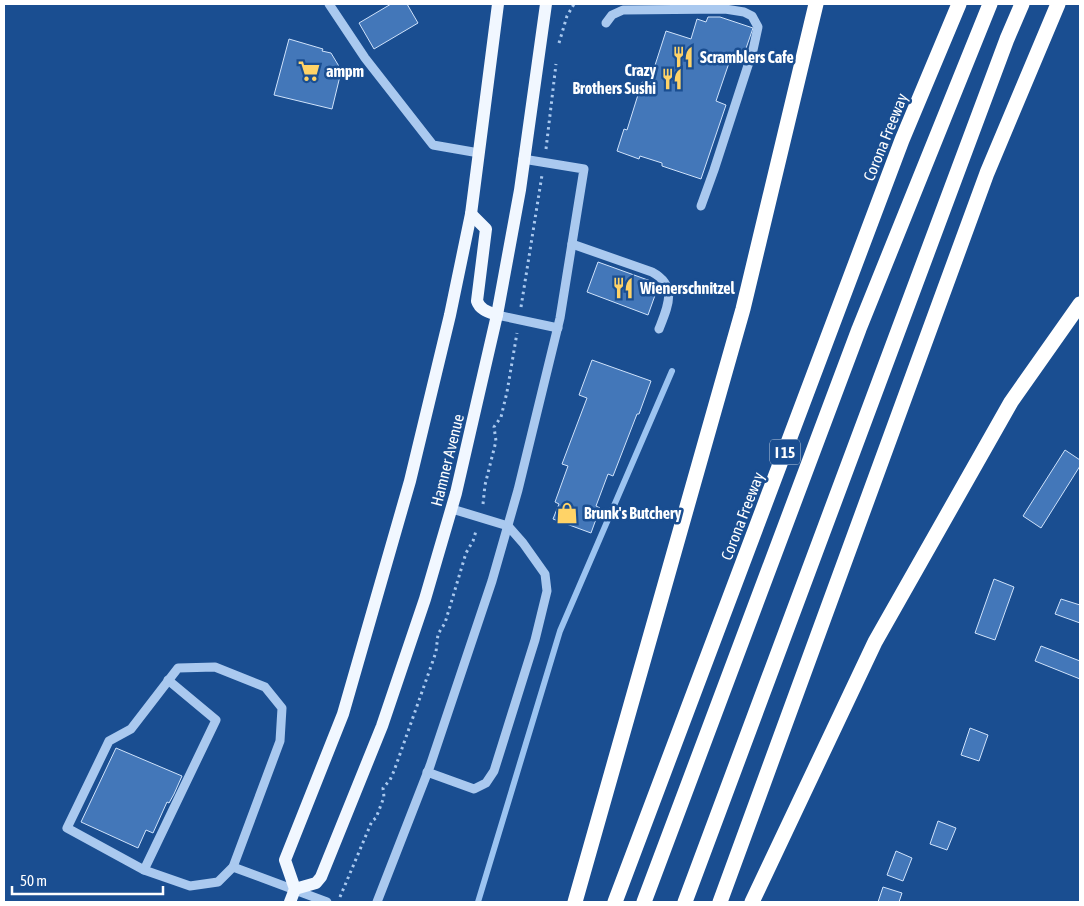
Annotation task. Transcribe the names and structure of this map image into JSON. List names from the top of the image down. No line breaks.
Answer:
{"streets":{"highway":["Corona Freeway","I 15"],"main road":["Hamner Avenue"]},"places":{"restaurant":["Scramblers Cafe","Crazy Brothers Sushi","Wienerschnitzel"],"supermarket":["ampm"],"shop":["Brunk's Butchery"]},"scale_bar":"50 m"}
